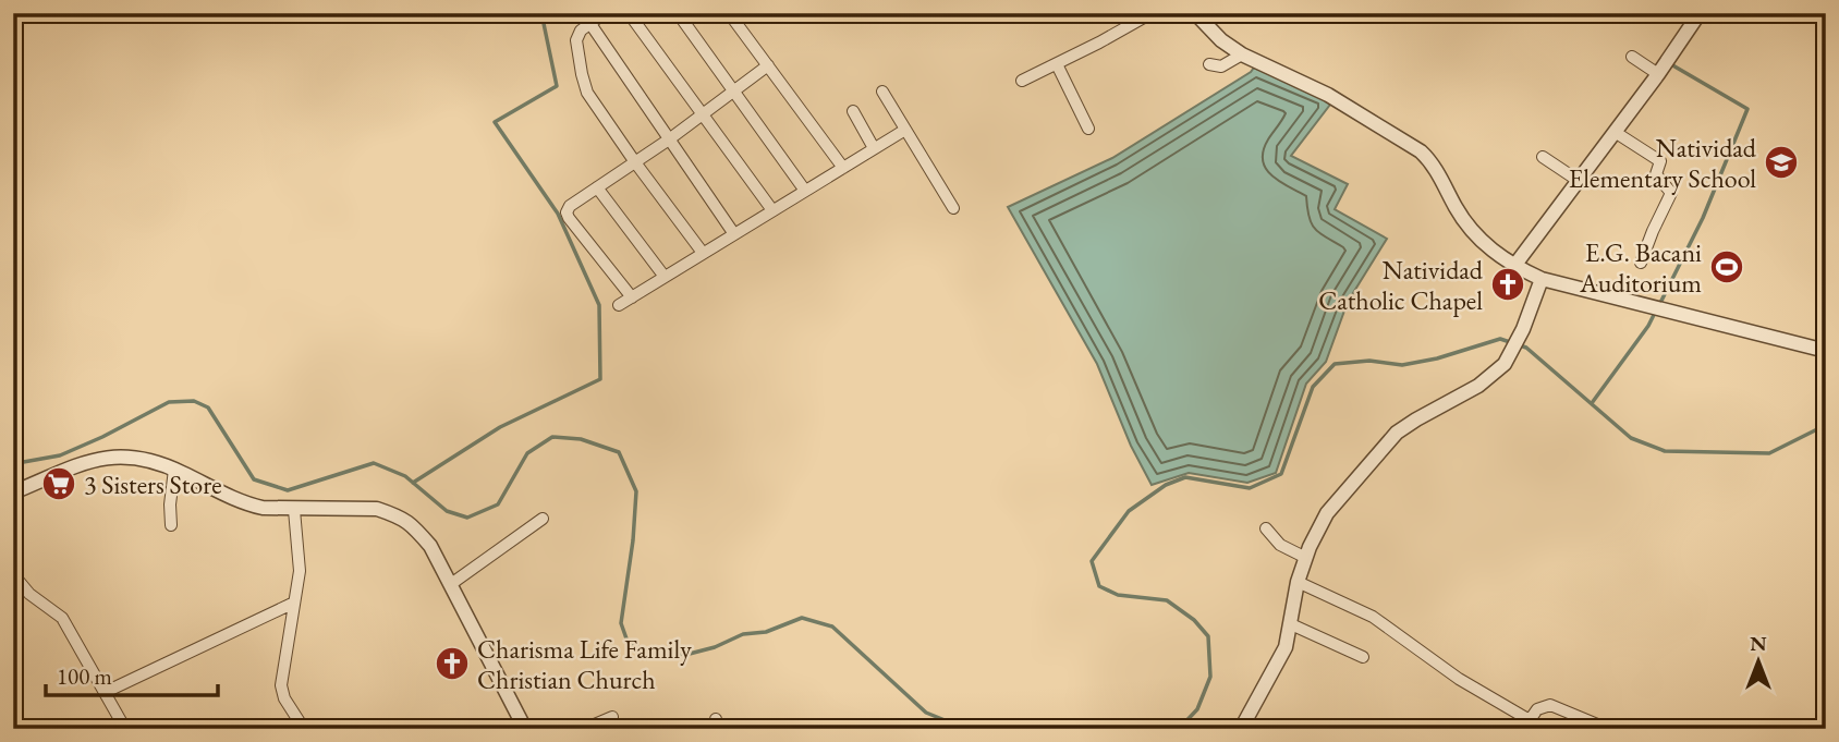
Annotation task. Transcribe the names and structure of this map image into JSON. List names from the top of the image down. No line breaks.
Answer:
{"places":{"school or university":["Natividad Elementary School"],"sports":["E.G. Bacani Auditorium"],"church":["Natividad Catholic Chapel","Charisma Life Family Christian Church"],"supermarket":["3 Sisters Store"]},"scale_bar":"100 m","north":"top"}
